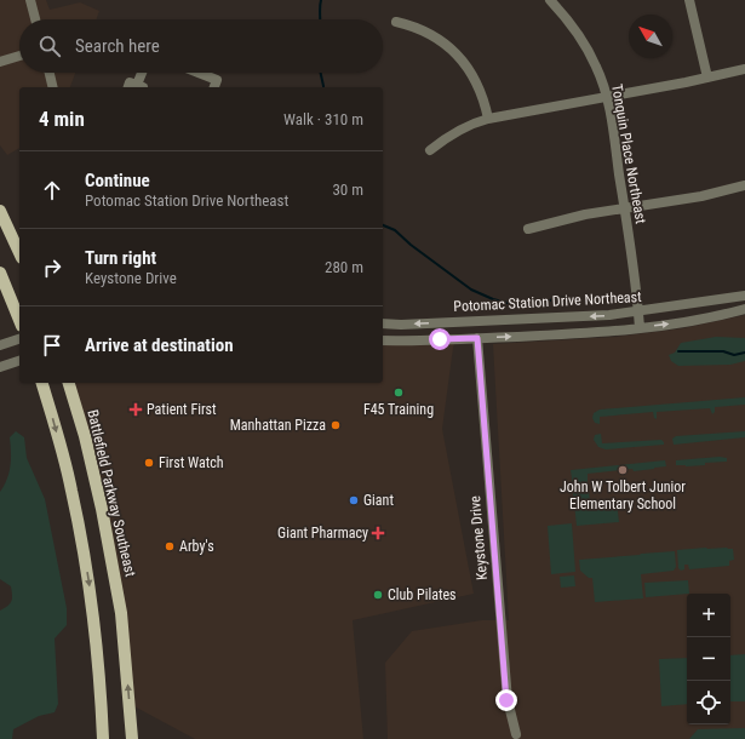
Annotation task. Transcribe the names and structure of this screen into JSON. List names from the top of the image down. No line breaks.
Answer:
{"streets":{"main road":["Battlefield Parkway Southeast"],"street":["Tonquin Place Northeast","Potomac Station Drive Northeast","Keystone Drive"]},"crossings":[["Tonquin Place Northeast","Potomac Station Drive Northeast"]],"places":{"other":["F45 Training","Manhattan Pizza","First Watch","John W Tolbert Junior Elementary School","Giant","Arby's","Club Pilates"],"health":["Patient First","Giant Pharmacy"]},"north":"top left","page":{"search":"Search here","heading":["4 min","Walk · 310 m"],"list":[["Continue","Potomac Station Drive Northeast","30 m"],["Turn right","Keystone Drive","280 m"],"Arrive at destination"],"map_buttons":["+","−"]}}
